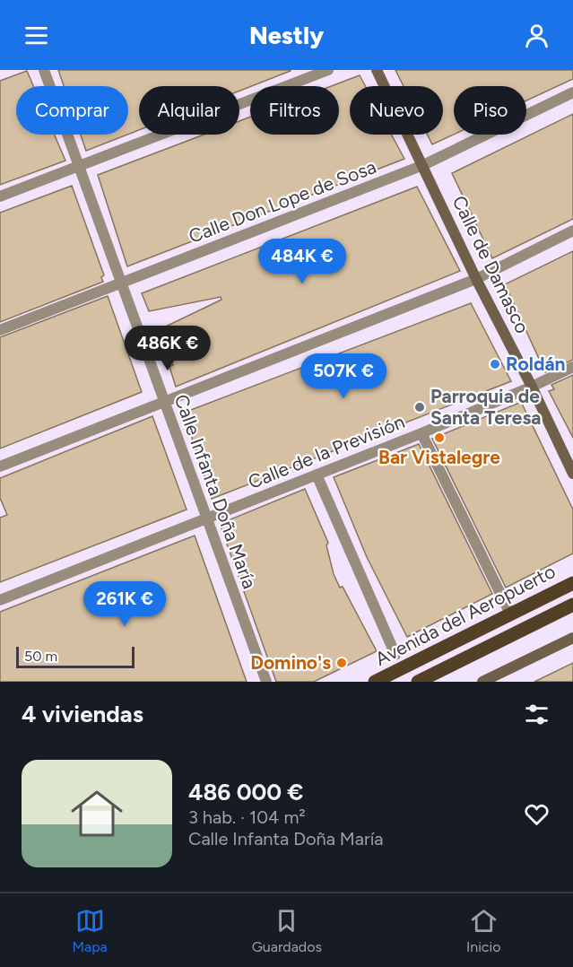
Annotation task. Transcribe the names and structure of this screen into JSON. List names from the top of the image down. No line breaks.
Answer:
{"streets":{"main road":["Avenida del Aeropuerto"],"street":["Calle Don Lope de Sosa","Calle de Damasco","Calle de la Previsión","Calle Infanta Doña María"]},"crossings":[["Calle Don Lope de Sosa","Calle de Damasco"],["Calle Don Lope de Sosa","Calle Infanta Doña María"],["Calle de Damasco","Calle de la Previsión"],["Calle de la Previsión","Calle Infanta Doña María"]],"places":["Roldán","Parroquia de Santa Teresa","Bar Vistalegre","Domino's"],"scale_bar":"50 m","page":{"header":"Nestly","chip":["Comprar","Alquilar","Filtros","Nuevo","Piso"],"price":["484K €","486K €","507K €","261K €"],"scale":"50 m","heading":"4 viviendas","list":[{"name":"486 000 €","note":"3 hab. · 104 m² · Calle Infanta Doña María"}],"tabs":["Mapa","Guardados","Inicio"]}}
